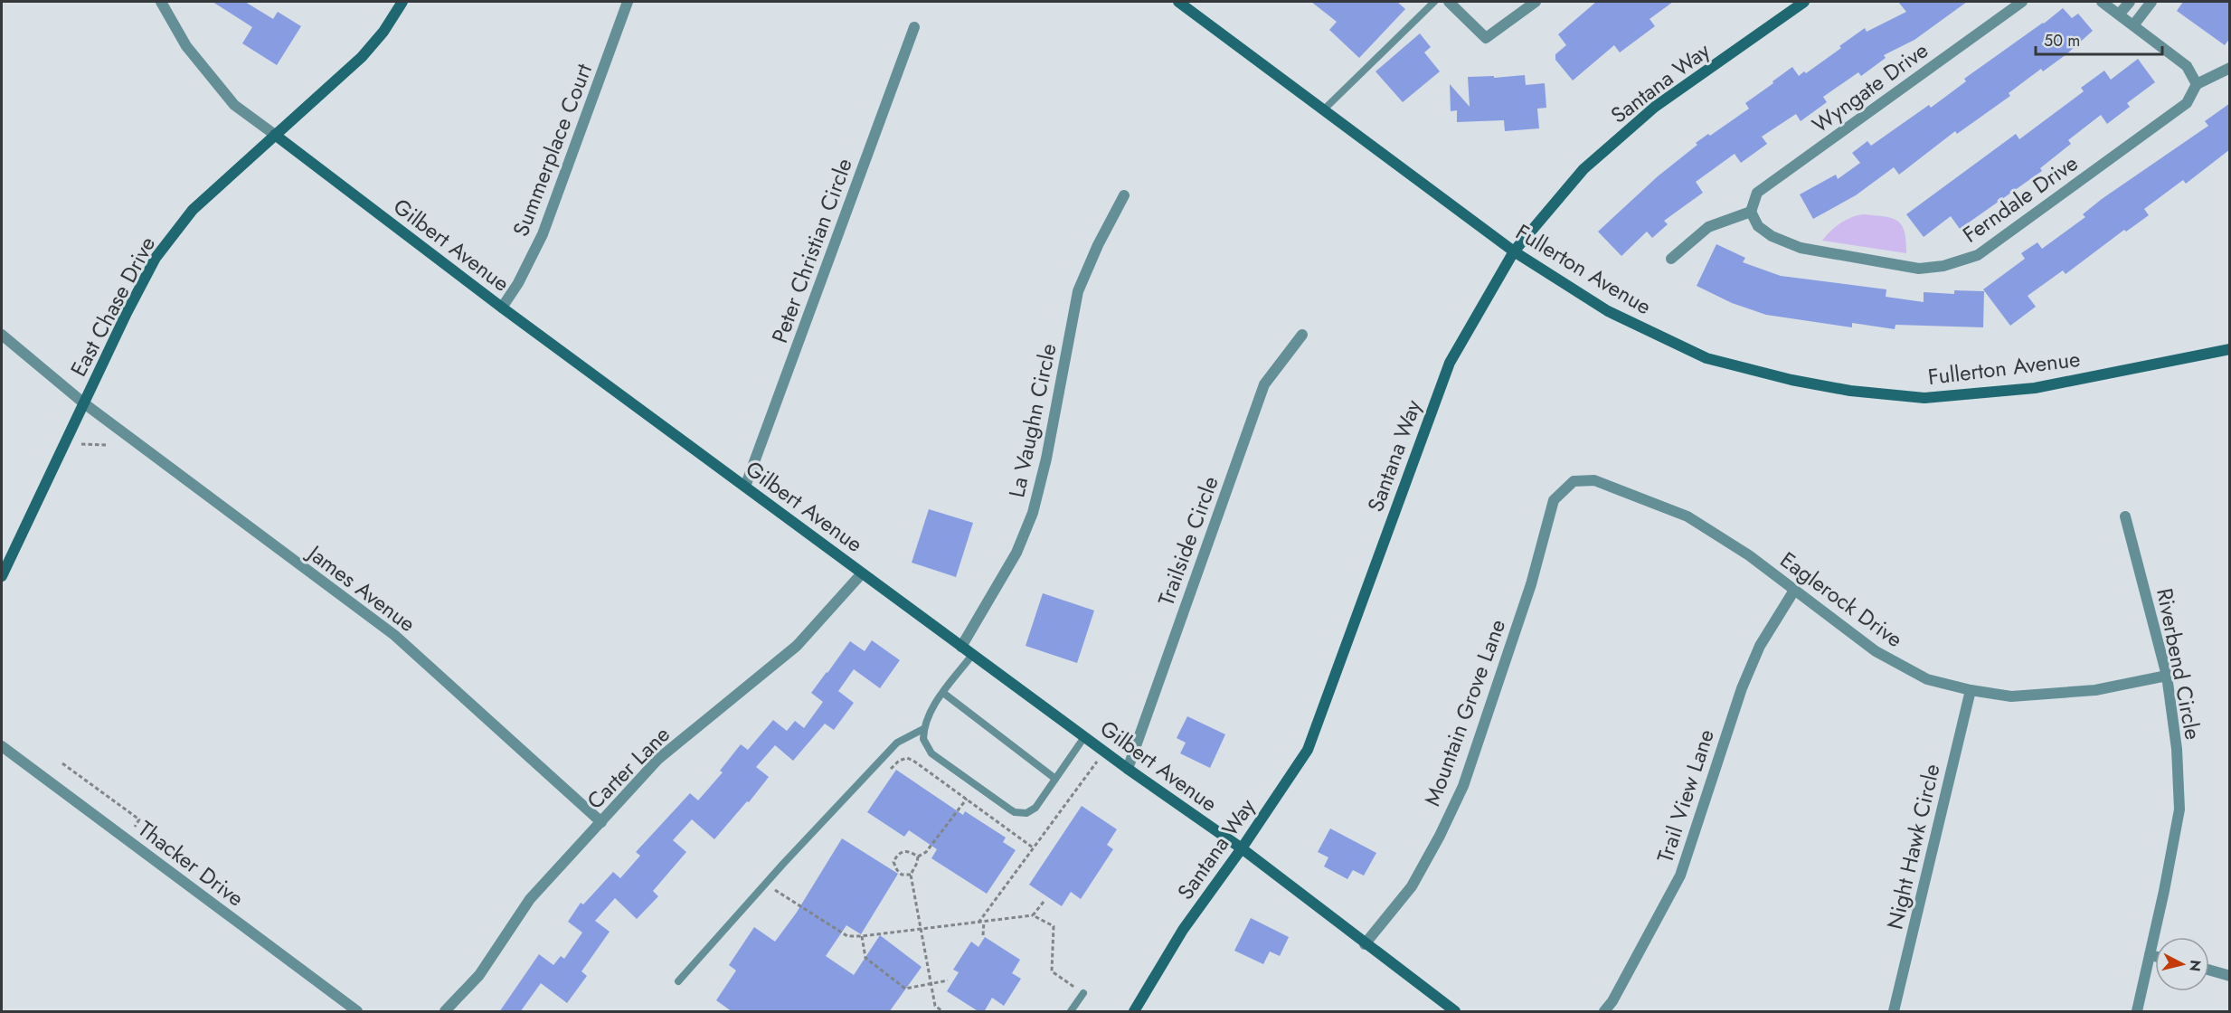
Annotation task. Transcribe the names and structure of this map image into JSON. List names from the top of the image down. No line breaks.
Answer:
{"streets":{"street":["Santana Way","Wyngate Drive","Summerplace Court","Ferndale Drive","Gilbert Avenue","Peter Christian Circle","Fullerton Avenue","East Chase Drive","La Vaughn Circle","Trailside Circle","James Avenue","Eaglerock Drive","Riverbend Circle","Mountain Grove Lane","Carter Lane","Trail View Lane","Night Hawk Circle","Thacker Drive"]},"crossings":[["Santana Way","Gilbert Avenue"],["Santana Way","Fullerton Avenue"],["Wyngate Drive","Ferndale Drive"],["Summerplace Court","Gilbert Avenue"],["Gilbert Avenue","Peter Christian Circle"],["Gilbert Avenue","East Chase Drive"],["Gilbert Avenue","La Vaughn Circle"],["Gilbert Avenue","Trailside Circle"],["Gilbert Avenue","Mountain Grove Lane"],["Gilbert Avenue","Carter Lane"],["East Chase Drive","James Avenue"],["James Avenue","Carter Lane"],["Eaglerock Drive","Riverbend Circle"],["Eaglerock Drive","Mountain Grove Lane"],["Eaglerock Drive","Trail View Lane"],["Eaglerock Drive","Night Hawk Circle"]],"scale_bar":"50 m","north":"right"}
